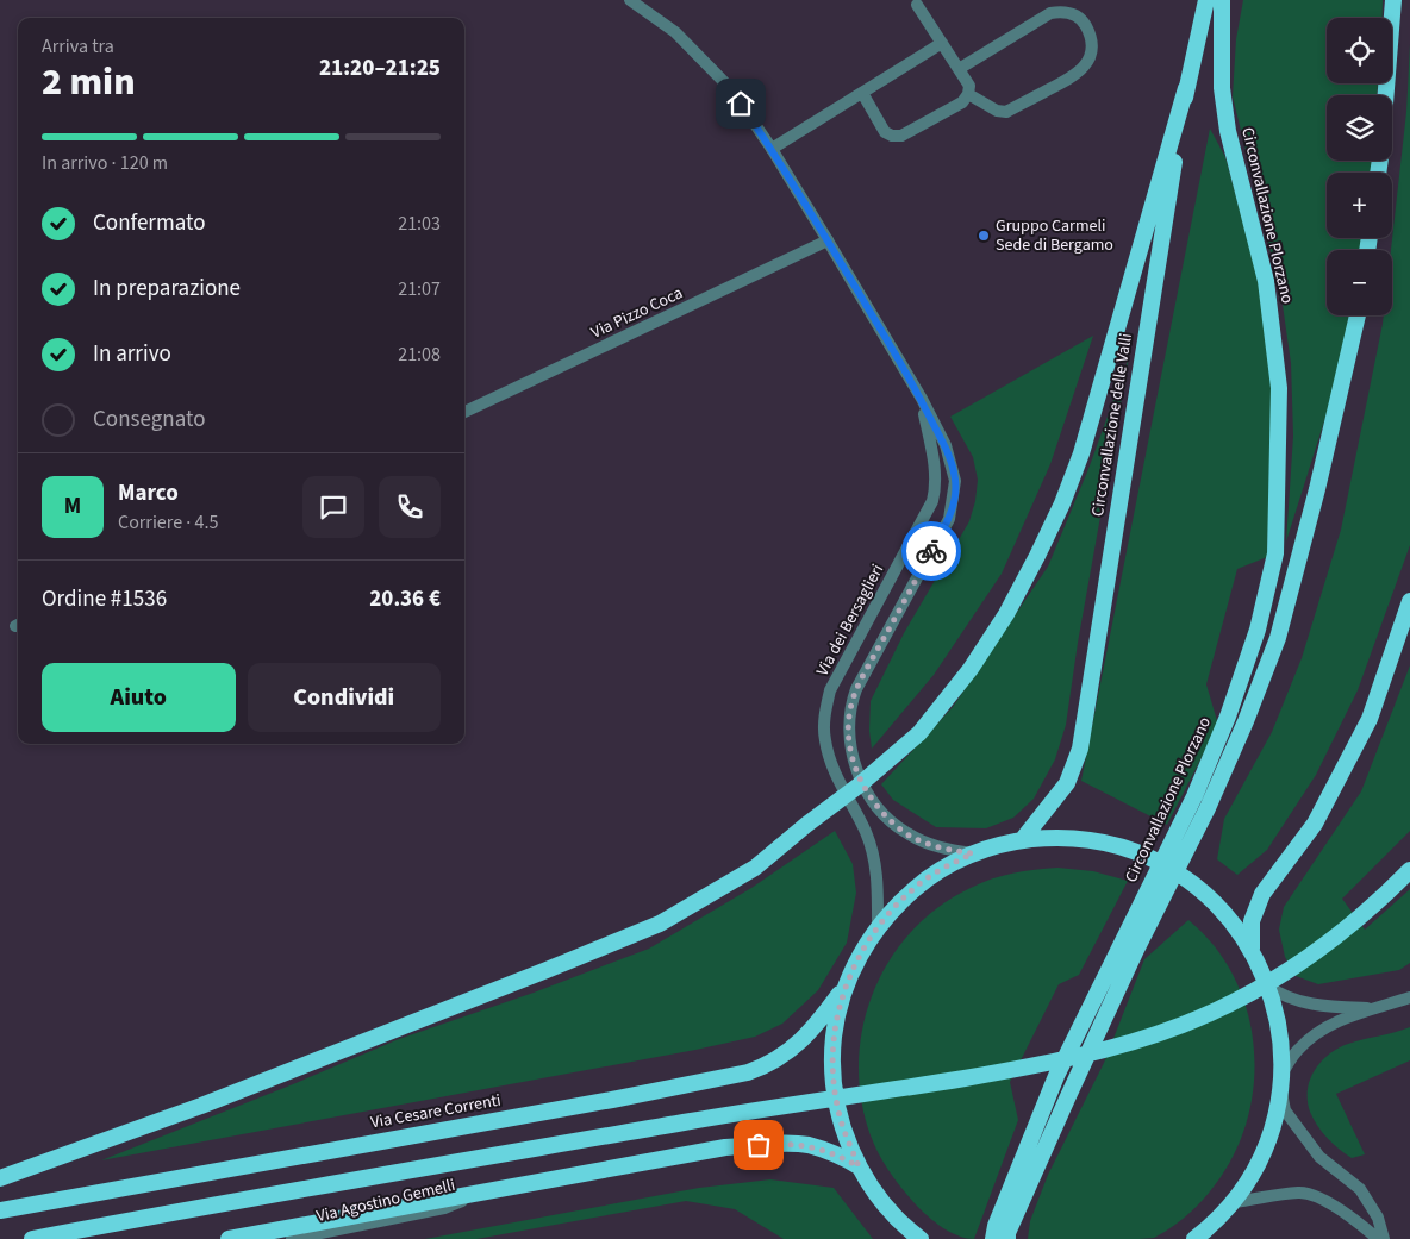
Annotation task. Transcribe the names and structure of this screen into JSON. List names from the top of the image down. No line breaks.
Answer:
{"streets":{"highway":["Circonvallazione Plorzano","Circonvallazione delle Valli","Via Cesare Correnti"],"street":["Via Pizzo Coca","Via dei Bersaglieri","Via Agostino Gemelli"]},"crossings":[["Via Pizzo Coca","Via dei Bersaglieri"]],"places":["Gruppo Carmeli Sede di Bergamo"],"page":{"map_buttons":["+","−"],"heading":["2 min","Arriva tra","21:20–21:25"],"panel":["Marco","Corriere · 4.5","Ordine #1536","20.36 €"],"bar":"In arrivo · 120 m","list":[["Confermato","21:03"],["In preparazione","21:07"],["In arrivo","21:08"],"Consegnato"],"round":"M","buttons":["Aiuto","Condividi"]}}
